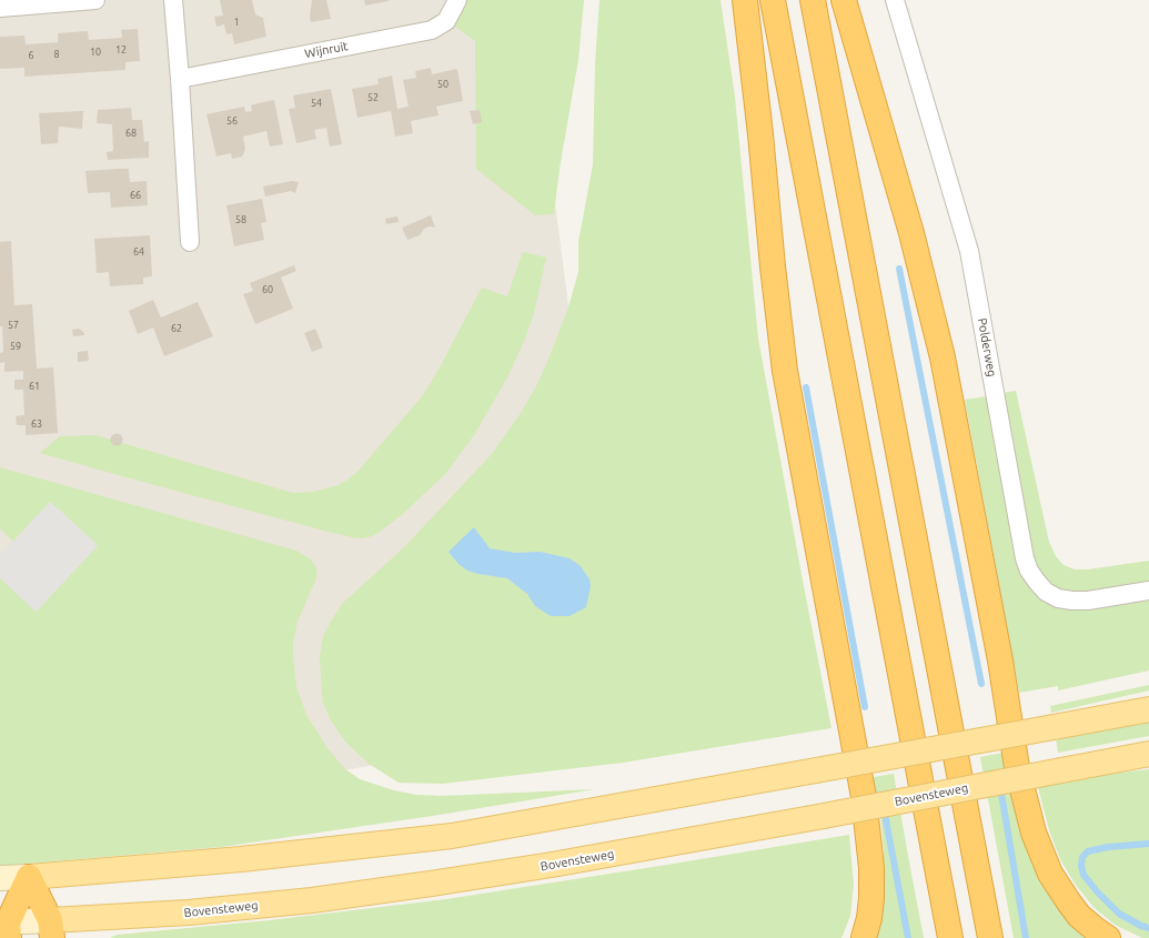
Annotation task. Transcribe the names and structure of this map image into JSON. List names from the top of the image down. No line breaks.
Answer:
{"streets":{"main road":["Bovensteweg"],"street":["Wijnruit","Polderweg"]},"house_numbers":["1","12","10","8","6","50","52","54","56","68","66","58","64","60","57","62","59","61","63"]}
